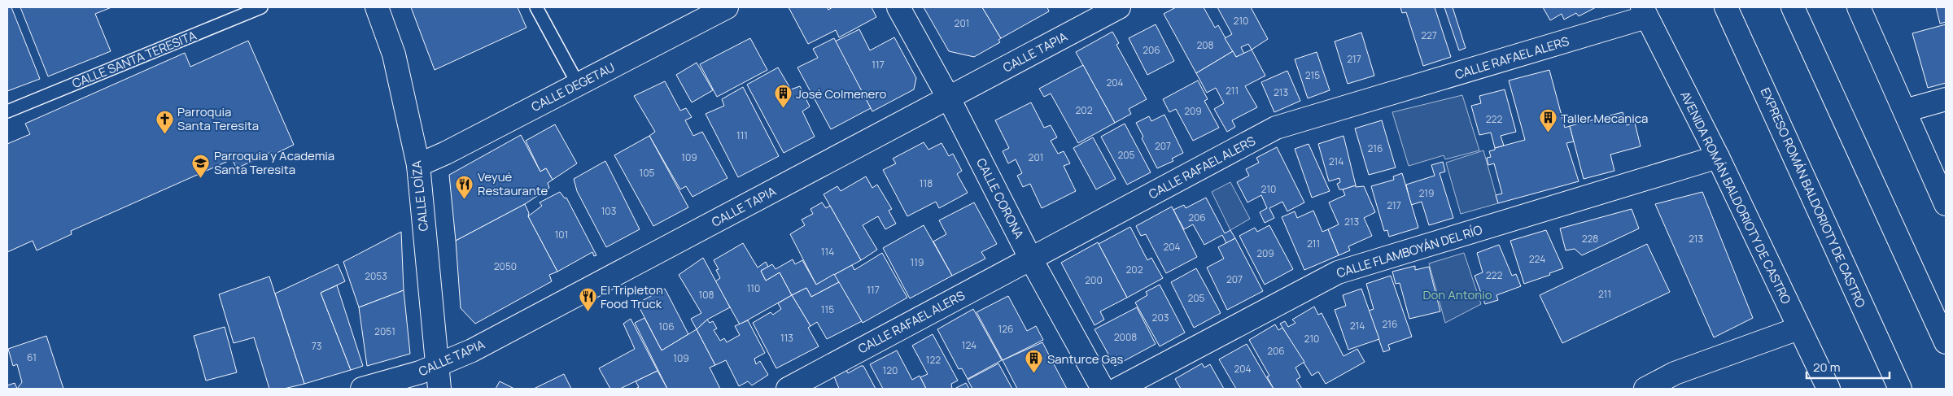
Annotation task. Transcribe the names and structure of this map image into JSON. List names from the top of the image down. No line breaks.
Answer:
{"streets":{"main road":["CALLE TAPIA","CALLE RAFAEL ALERS","CALLE DEGETAU","CALLE LOÍZA","AVENIDA ROMÁN BALDORIOTY DE CASTRO","EXPRESO ROMÁN BALDORIOTY DE CASTRO","CALLE CORONA","CALLE FLAMBOYÁN DEL RÍO"],"lane":["CALLE SANTA TERESITA"]},"crossings":[["CALLE TAPIA","CALLE LOÍZA"],["CALLE TAPIA","CALLE CORONA"],["CALLE RAFAEL ALERS","AVENIDA ROMÁN BALDORIOTY DE CASTRO"],["CALLE RAFAEL ALERS","CALLE CORONA"],["CALLE DEGETAU","CALLE LOÍZA"],["AVENIDA ROMÁN BALDORIOTY DE CASTRO","CALLE FLAMBOYÁN DEL RÍO"]],"parks":["Don Antonio"],"places":{"building":["José Colmenero","Taller Mecanica","Santurce Gas"],"church":["Parroquia Santa Teresita"],"school or university":["Parroquia y Academia Santa Teresita"],"restaurant":["Veyué Restaurante","El Tripleton Food Truck"]},"house_numbers":["210","201","227","208","206","217","117","215","204","211","213","202","209","222","111","207","216","205","109","201","214","105","118","210","219","217","103","206","213","101","228","213","211","204","114","209","224","119","2050","202","222","2053","207","200","110","117","211","108","205","115","203","216","214","106","126","2051","2008","113","210","124","73","206","61","109","122","204","120"],"scale_bar":"20 m"}
